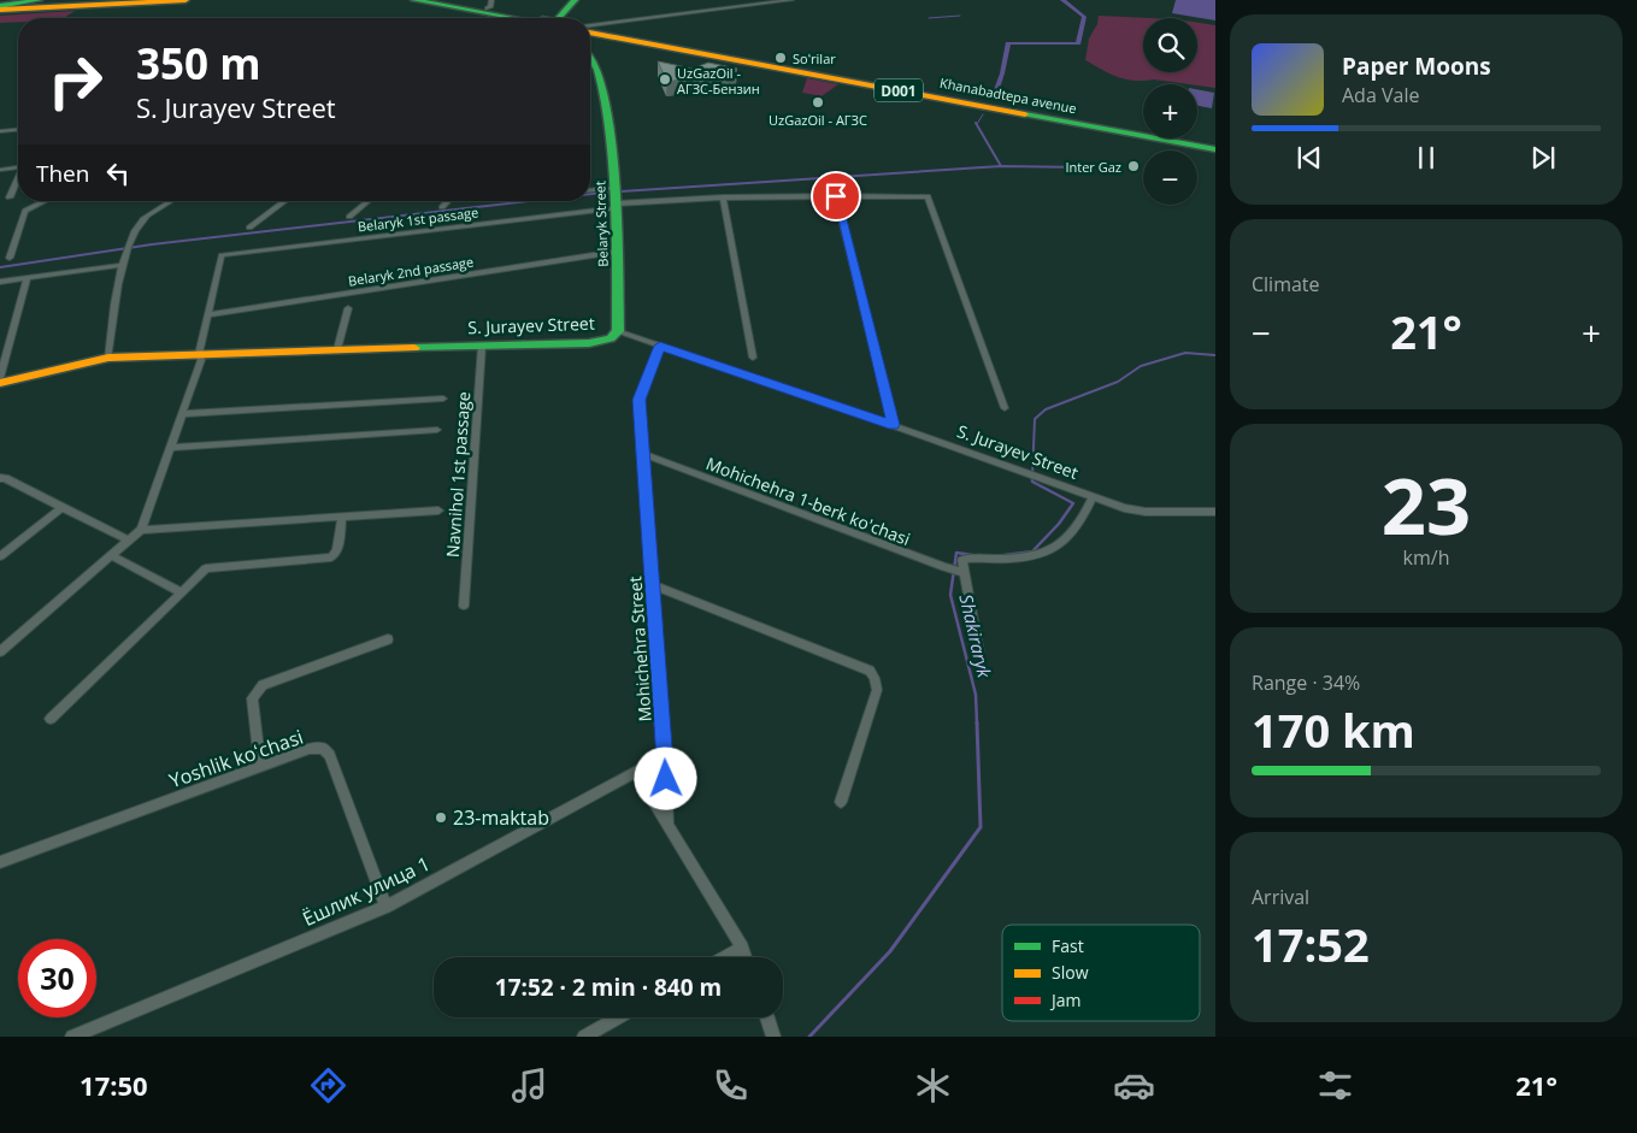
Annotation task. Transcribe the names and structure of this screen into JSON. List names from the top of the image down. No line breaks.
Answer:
{"streets":{"main road":["D001","Khanabadtepa avenue","Belaryk Street","S. Jurayev Street"],"street":["Belaryk 1st passage","Belaryk 2nd passage","Navnihol 1st passage","Mohichehra 1-berk ko'chasi","Mohichehra Street","Yoshlik koʻchasi","Ёшлик улица 1"]},"crossings":[["Belaryk 1st passage","Belaryk Street"],["Belaryk 1st passage","Belaryk 2nd passage"],["Belaryk Street","Belaryk 2nd passage"],["Belaryk Street","S. Jurayev Street"],["S. Jurayev Street","Navnihol 1st passage"],["S. Jurayev Street","Mohichehra Street"],["Mohichehra 1-berk ko'chasi","Mohichehra Street"],["Mohichehra Street","Ёшлик улица 1"],["Yoshlik koʻchasi","Ёшлик улица 1"]],"water":["Shakiraryk"],"places":["Soʻrilar","UzGazOil - АГЗС-Бензин","UzGazOil - АГЗС","Inter Gaz","23-maktab"],"legend":["Fast","Slow","Jam"],"page":{"map_buttons":["+","−"],"turn":["350 m","S. Jurayev Street"],"song":["Paper Moons","Ada Vale"],"then":"Then","tile":["Climate",["23","km/h"],["Range · 34%","170 km"],["Arrival","17:52"]],"heat":["−","21°","+"],"limit":"30","trip":"17:52 · 2 min · 840 m","tabs":["17:50","21°"]}}
